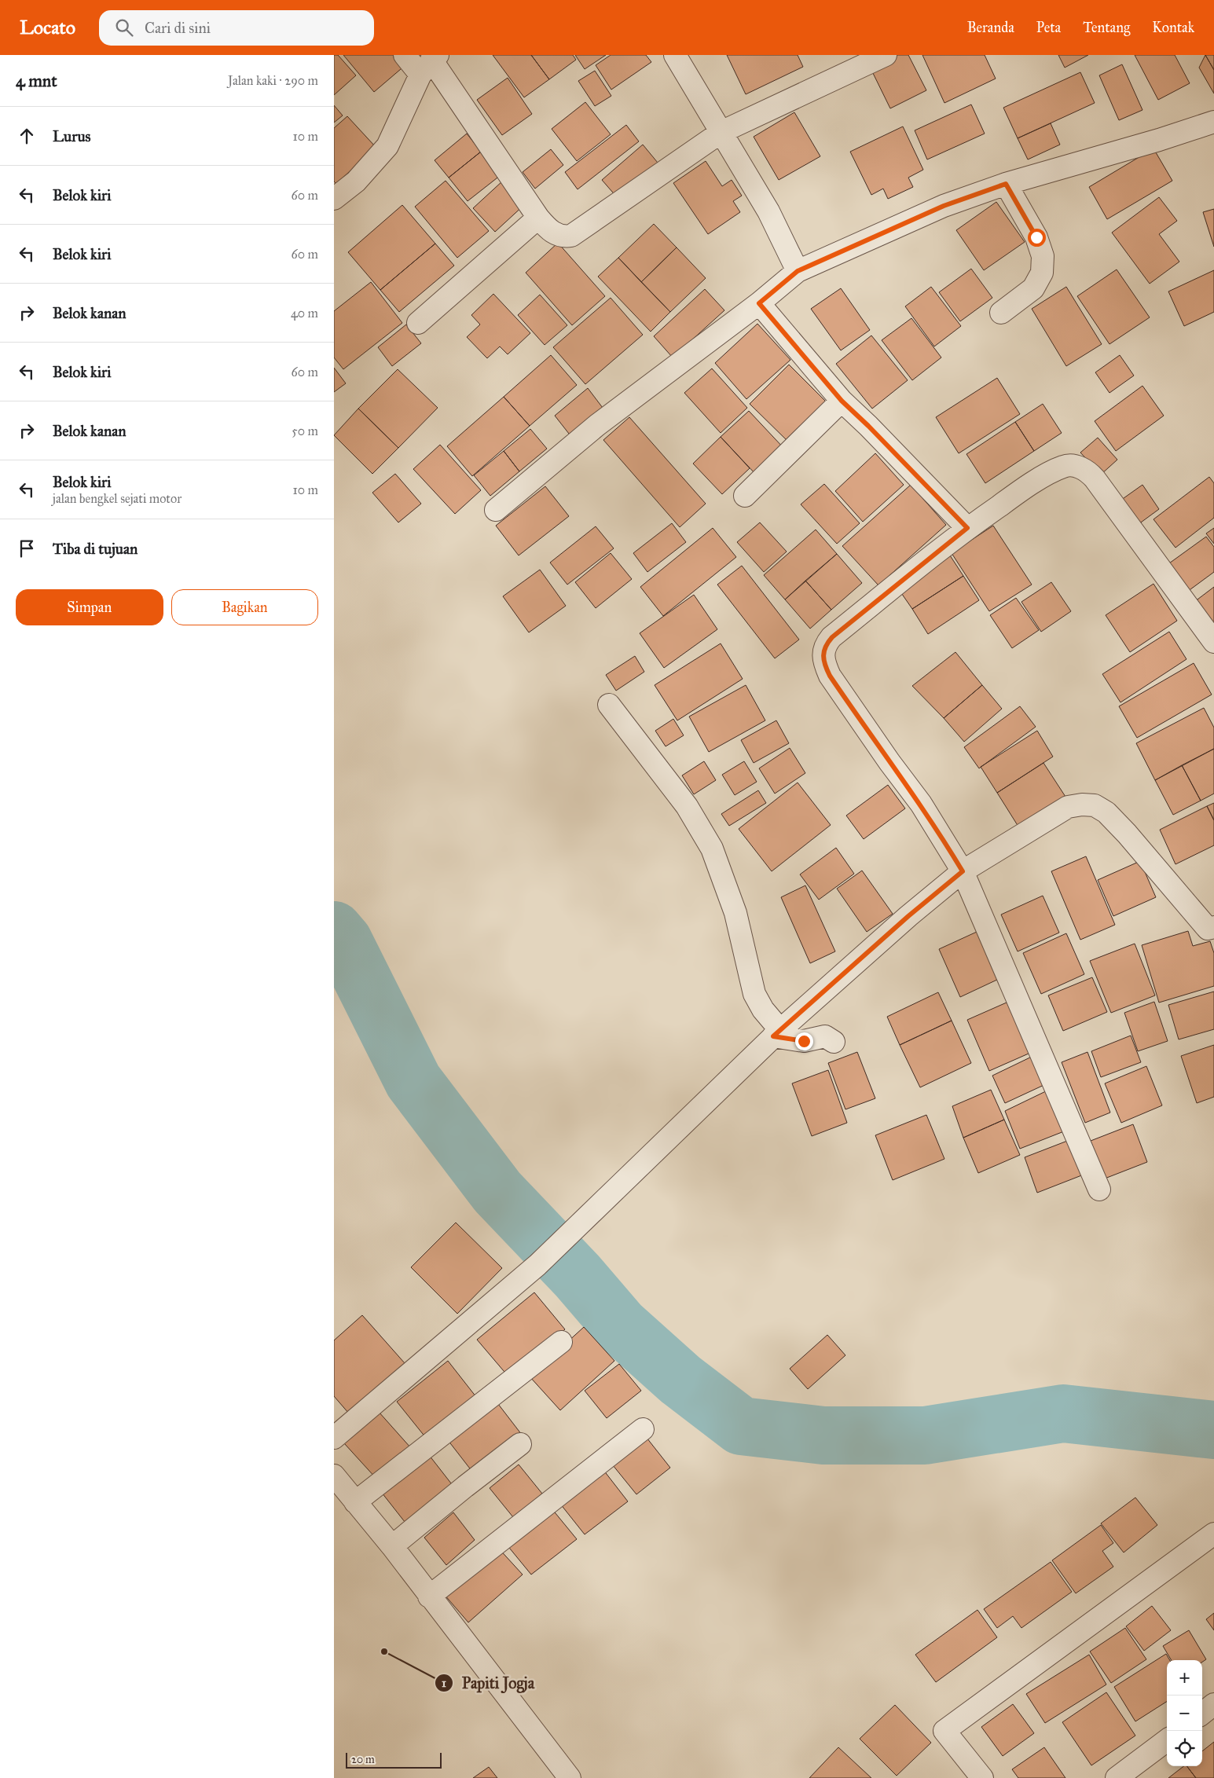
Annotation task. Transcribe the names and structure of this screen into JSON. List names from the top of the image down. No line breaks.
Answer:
{"places":["Papiti Jogja"],"scale_bar":"20 m","page":{"header":"Locato","search":"Cari di sini","nav":["Beranda","Peta","Tentang","Kontak"],"heading":["4 mnt","Jalan kaki · 290 m"],"list":[["Lurus","10 m"],["Belok kiri","60 m"],["Belok kiri","60 m"],["Belok kanan","40 m"],["Belok kiri","60 m"],["Belok kanan","50 m"],["Belok kiri","jalan bengkel sejati motor","10 m"],"Tiba di tujuan"],"buttons":["Simpan","Bagikan"],"map_buttons":["+","−"],"scale":"20 m"}}
